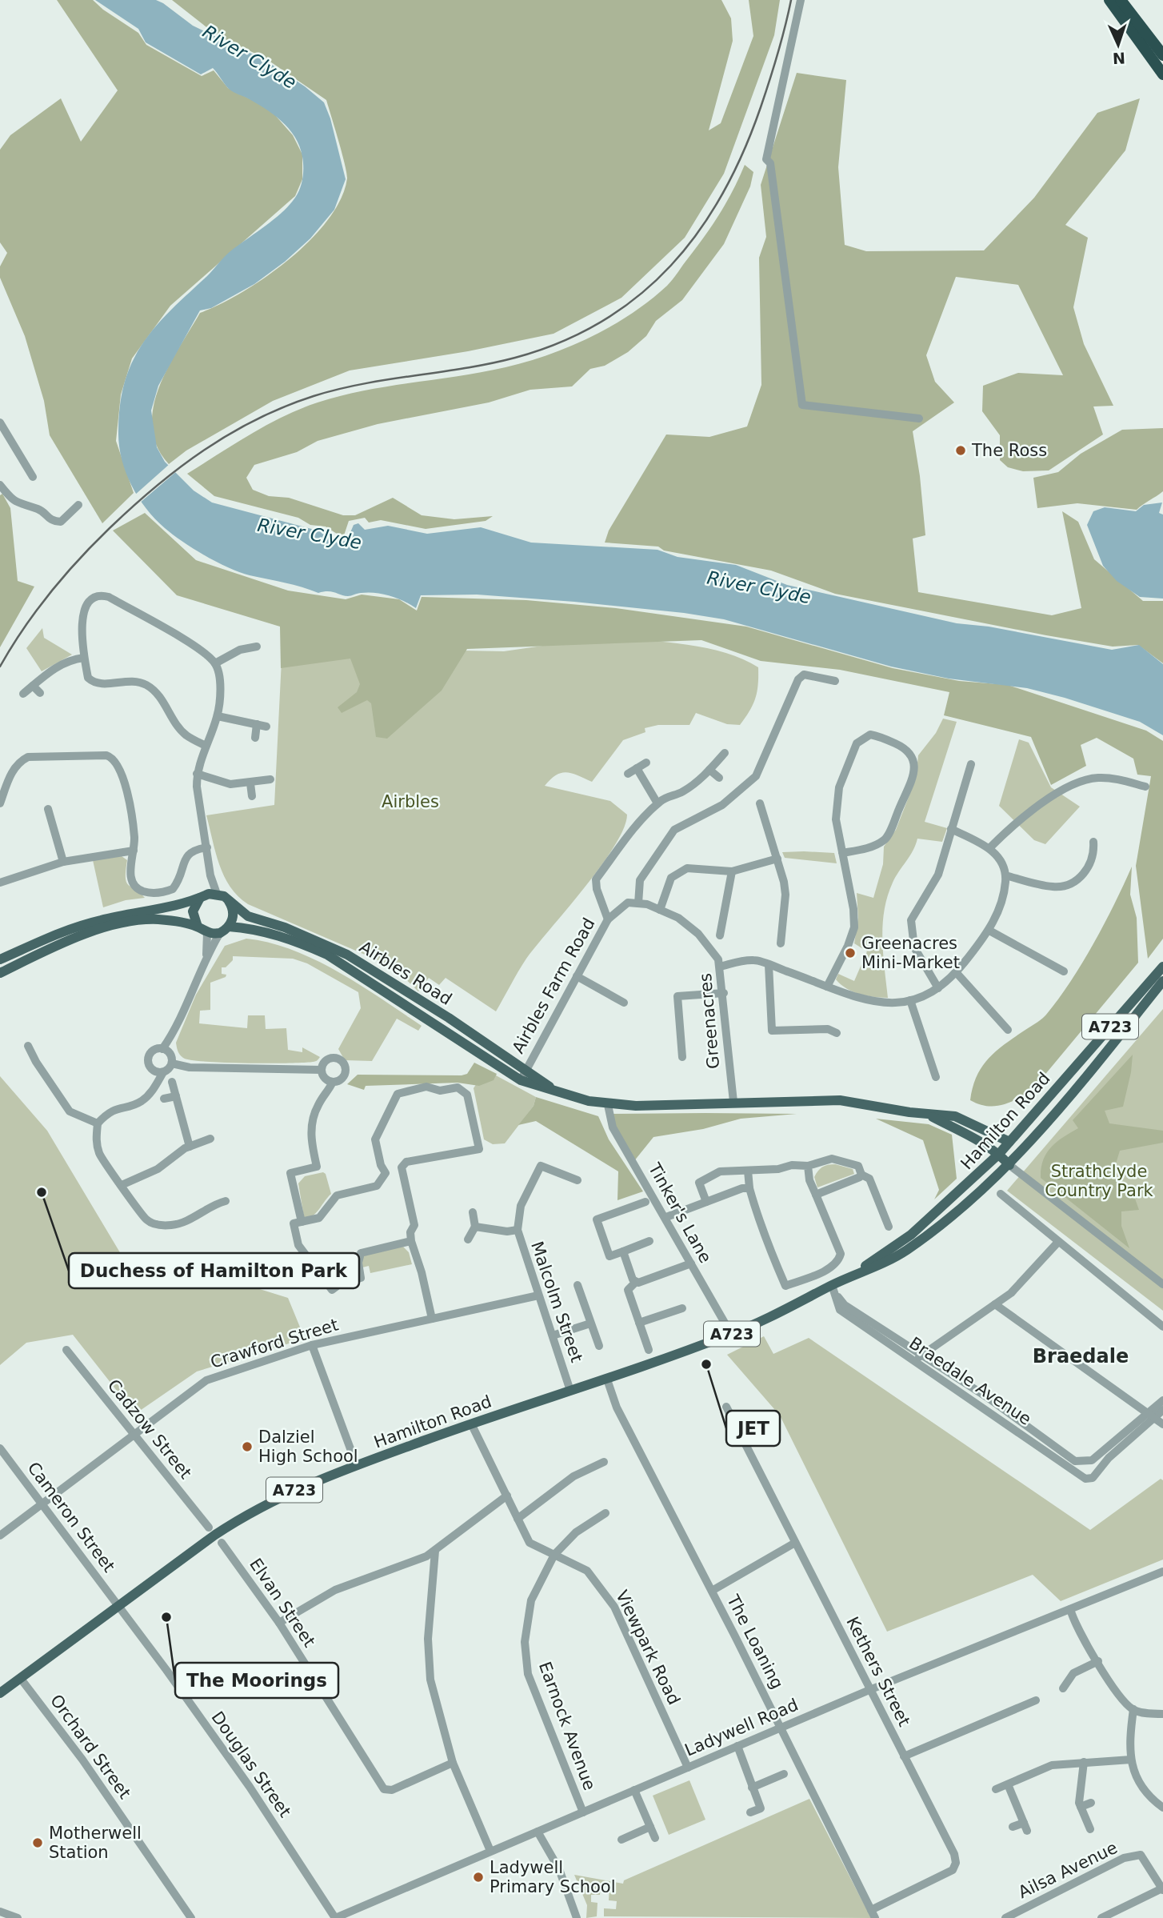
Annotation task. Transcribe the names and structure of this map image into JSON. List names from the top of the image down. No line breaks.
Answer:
{"streets":{"main road":["Airbles Road","A723","Hamilton Road"],"street":["Airbles Farm Road","Greenacres","Tinker's Lane","Malcolm Street","Crawford Street","Braedale Avenue","Cadzow Street","Cameron Street","Elvan Street","The Loaning","Viewpark Road","Kethers Street","Earnock Avenue","Ladywell Road","Orchard Street","Douglas Street","Ailsa Avenue"]},"crossings":[["Airbles Road","Airbles Farm Road"],["Airbles Road","Greenacres"],["Airbles Road","Hamilton Road"],["Airbles Road","Tinker's Lane"],["Airbles Farm Road","Greenacres"],["Hamilton Road","Tinker's Lane"],["Hamilton Road","Malcolm Street"],["Hamilton Road","Braedale Avenue"],["Hamilton Road","Cameron Street"],["Hamilton Road","The Loaning"],["Hamilton Road","Viewpark Road"],["Hamilton Road","Orchard Street"],["Hamilton Road","Douglas Street"],["Malcolm Street","Crawford Street"],["Crawford Street","Cadzow Street"],["Crawford Street","Cameron Street"],["Cameron Street","Douglas Street"],["The Loaning","Kethers Street"],["The Loaning","Ladywell Road"],["Viewpark Road","Earnock Avenue"],["Viewpark Road","Ladywell Road"],["Kethers Street","Ladywell Road"],["Earnock Avenue","Ladywell Road"],["Ladywell Road","Douglas Street"]],"districts":["Braedale"],"water":["River Clyde"],"parks":["Airbles","Strathclyde Country Park"],"places":["The Ross","Greenacres Mini-Market","Duchess of Hamilton Park","JET","Dalziel High School","The Moorings","Motherwell Station","Ladywell Primary School"],"north":"bottom"}
